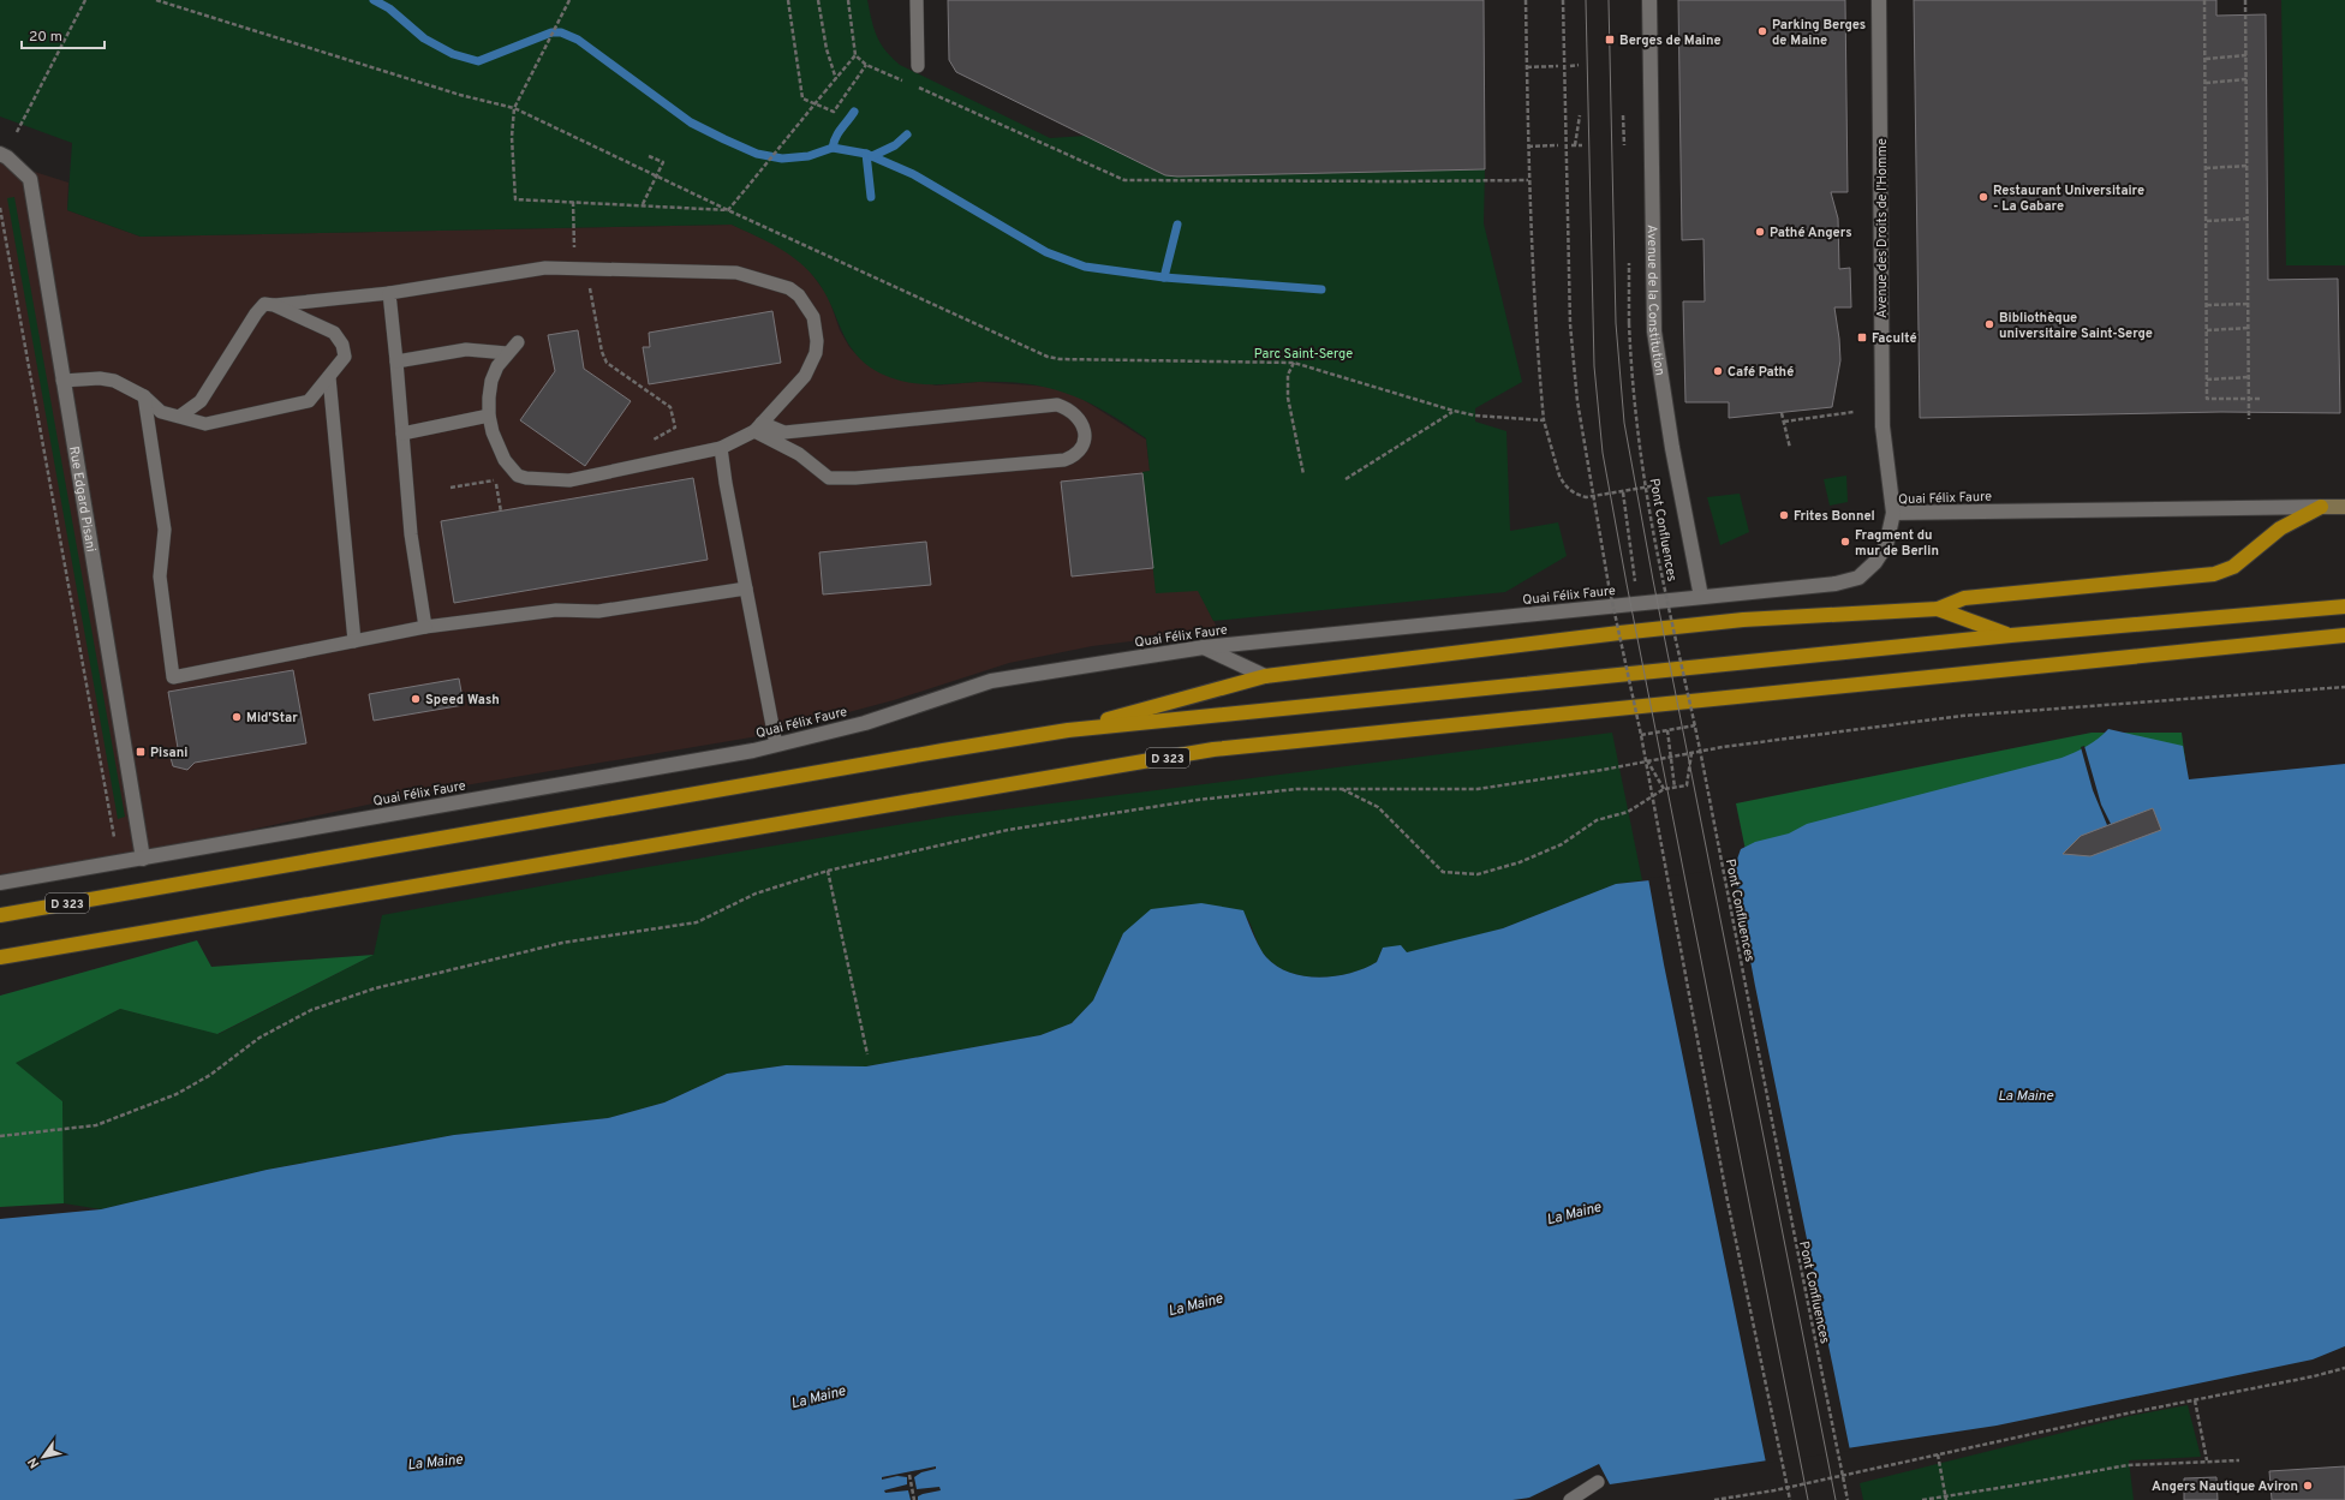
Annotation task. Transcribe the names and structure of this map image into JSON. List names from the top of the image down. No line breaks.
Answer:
{"streets":{"highway":["D 323"],"street":["Avenue des Droits de l'Homme","Avenue de la Constitution","Quai Félix Faure","Rue Edgard Pisani"],"path":["Pont Confluences"]},"crossings":[["Avenue des Droits de l'Homme","Quai Félix Faure"],["Avenue de la Constitution","Quai Félix Faure"],["Quai Félix Faure","Rue Edgard Pisani"]],"water":["La Maine"],"parks":["Parc Saint-Serge"],"places":{"other":["Parking Berges de Maine","Restaurant Universitaire - La Gabare","Pathé Angers","Bibliothèque universitaire Saint-Serge","Café Pathé","Frites Bonnel","Fragment du mur de Berlin","Speed Wash","Mid'Star","Angers Nautique Aviron"],"transit":["Berges de Maine","Faculté","Pisani"]},"scale_bar":"20 m","north":"bottom left"}
